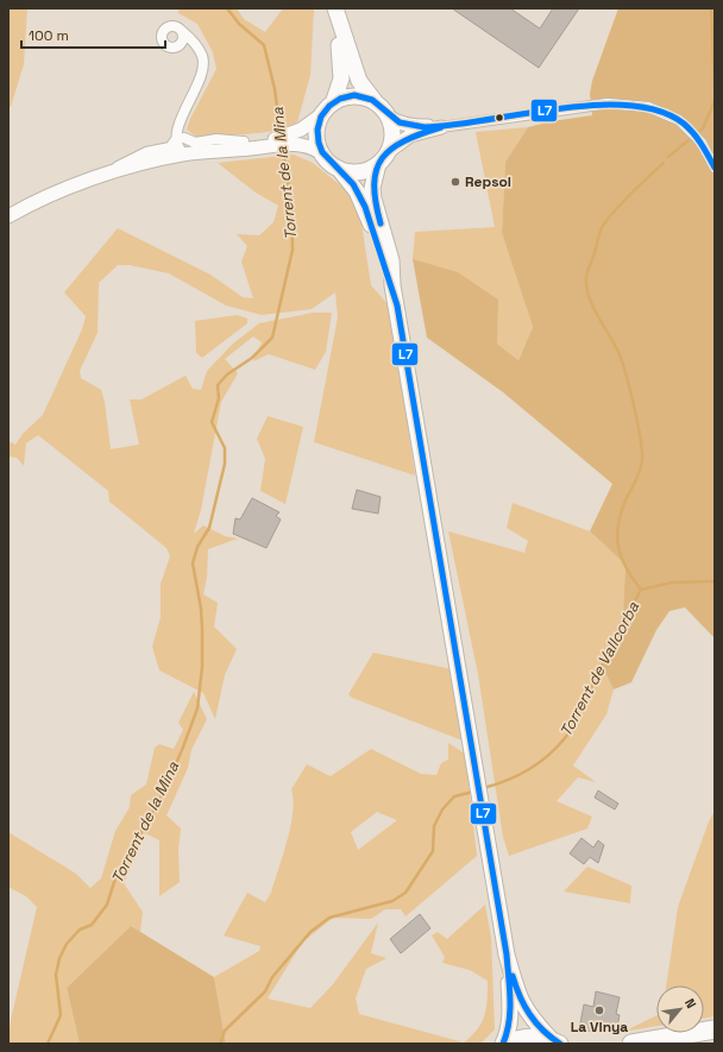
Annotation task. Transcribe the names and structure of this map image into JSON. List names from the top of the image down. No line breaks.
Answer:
{"water":["Torrent de la Mina","Torrent de Vallcorba"],"places":["Repsol","La Vinya"],"lines":["transit line L7"],"scale_bar":"100 m","north":"top right"}
